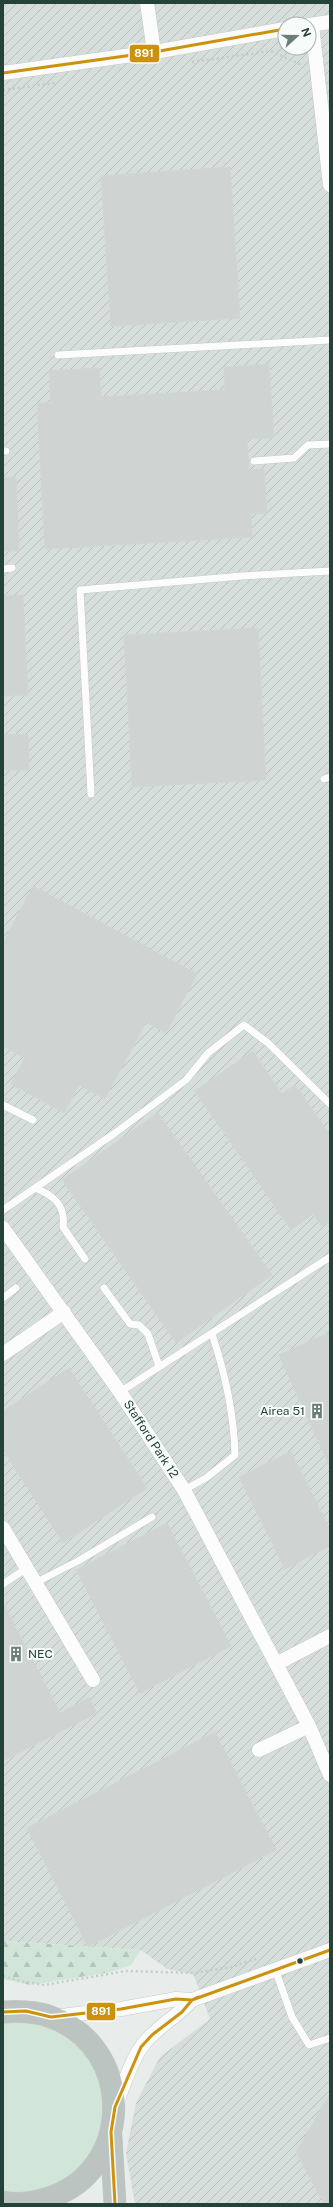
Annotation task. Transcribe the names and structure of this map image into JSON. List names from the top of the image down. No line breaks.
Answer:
{"streets":{"street":["Stafford Park 12"]},"places":{"building":["Airea 51","NEC"]},"lines":["transit line 891"],"north":"right"}
